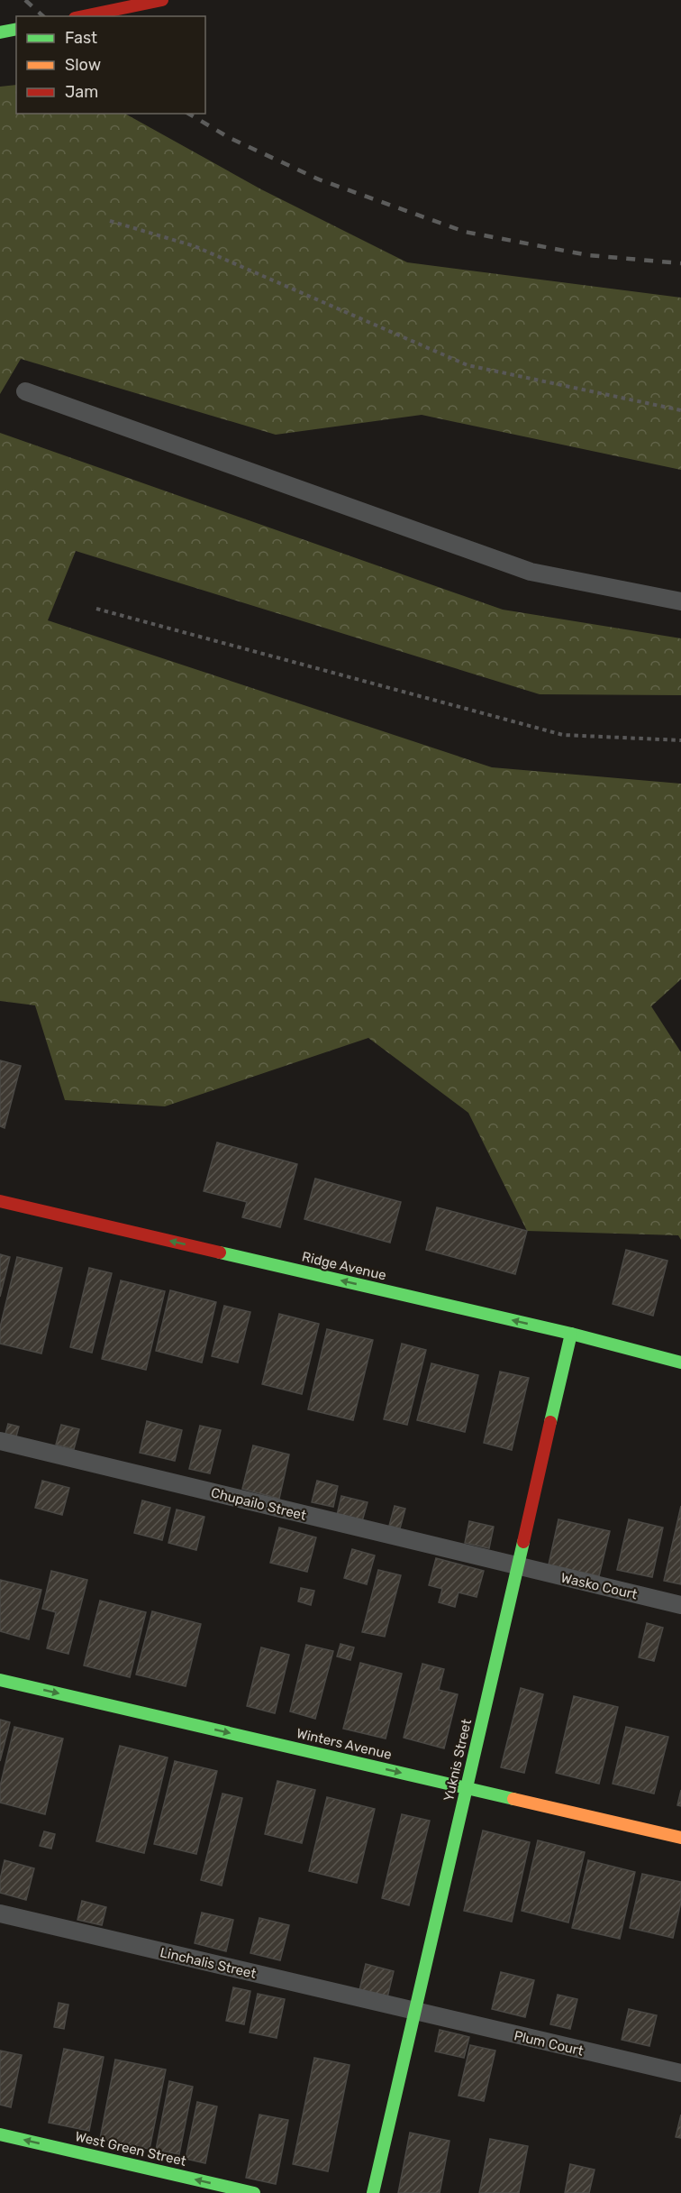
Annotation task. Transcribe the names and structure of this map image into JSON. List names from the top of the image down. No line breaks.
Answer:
{"streets":{"street":["Ridge Avenue","Winters Avenue","Yuknis Street","West Green Street"],"lane":["Chupailo Street","Wasko Court","Linchalis Street","Plum Court"]},"crossings":[["Ridge Avenue","Yuknis Street"],["Chupailo Street","Wasko Court"],["Chupailo Street","Yuknis Street"],["Wasko Court","Yuknis Street"],["Winters Avenue","Yuknis Street"],["Yuknis Street","Linchalis Street"],["Yuknis Street","Plum Court"],["Linchalis Street","Plum Court"]],"one_way":["Ridge Avenue","Winters Avenue","West Green Street"],"legend":["Fast","Slow","Jam"]}
